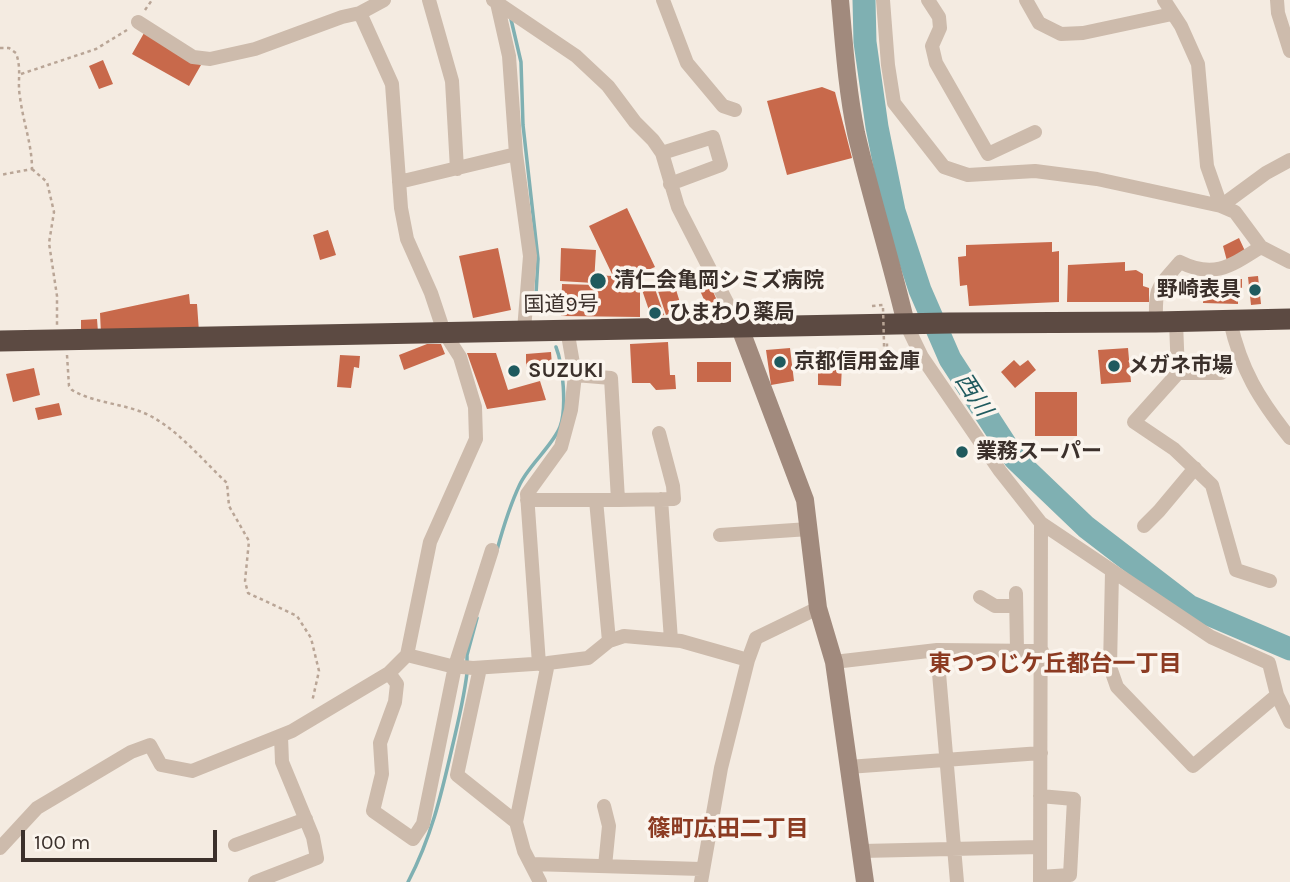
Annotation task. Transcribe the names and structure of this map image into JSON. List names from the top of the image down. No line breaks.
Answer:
{"streets":{"highway":["国道9号"]},"districts":["東つつじケ丘都台一丁目","篠町広田二丁目"],"water":["西川"],"places":["清仁会亀岡シミズ病院","野崎表具","ひまわり薬局","京都信用金庫","メガネ市場","SUZUKI","業務スーパー"],"scale_bar":"100 m"}
